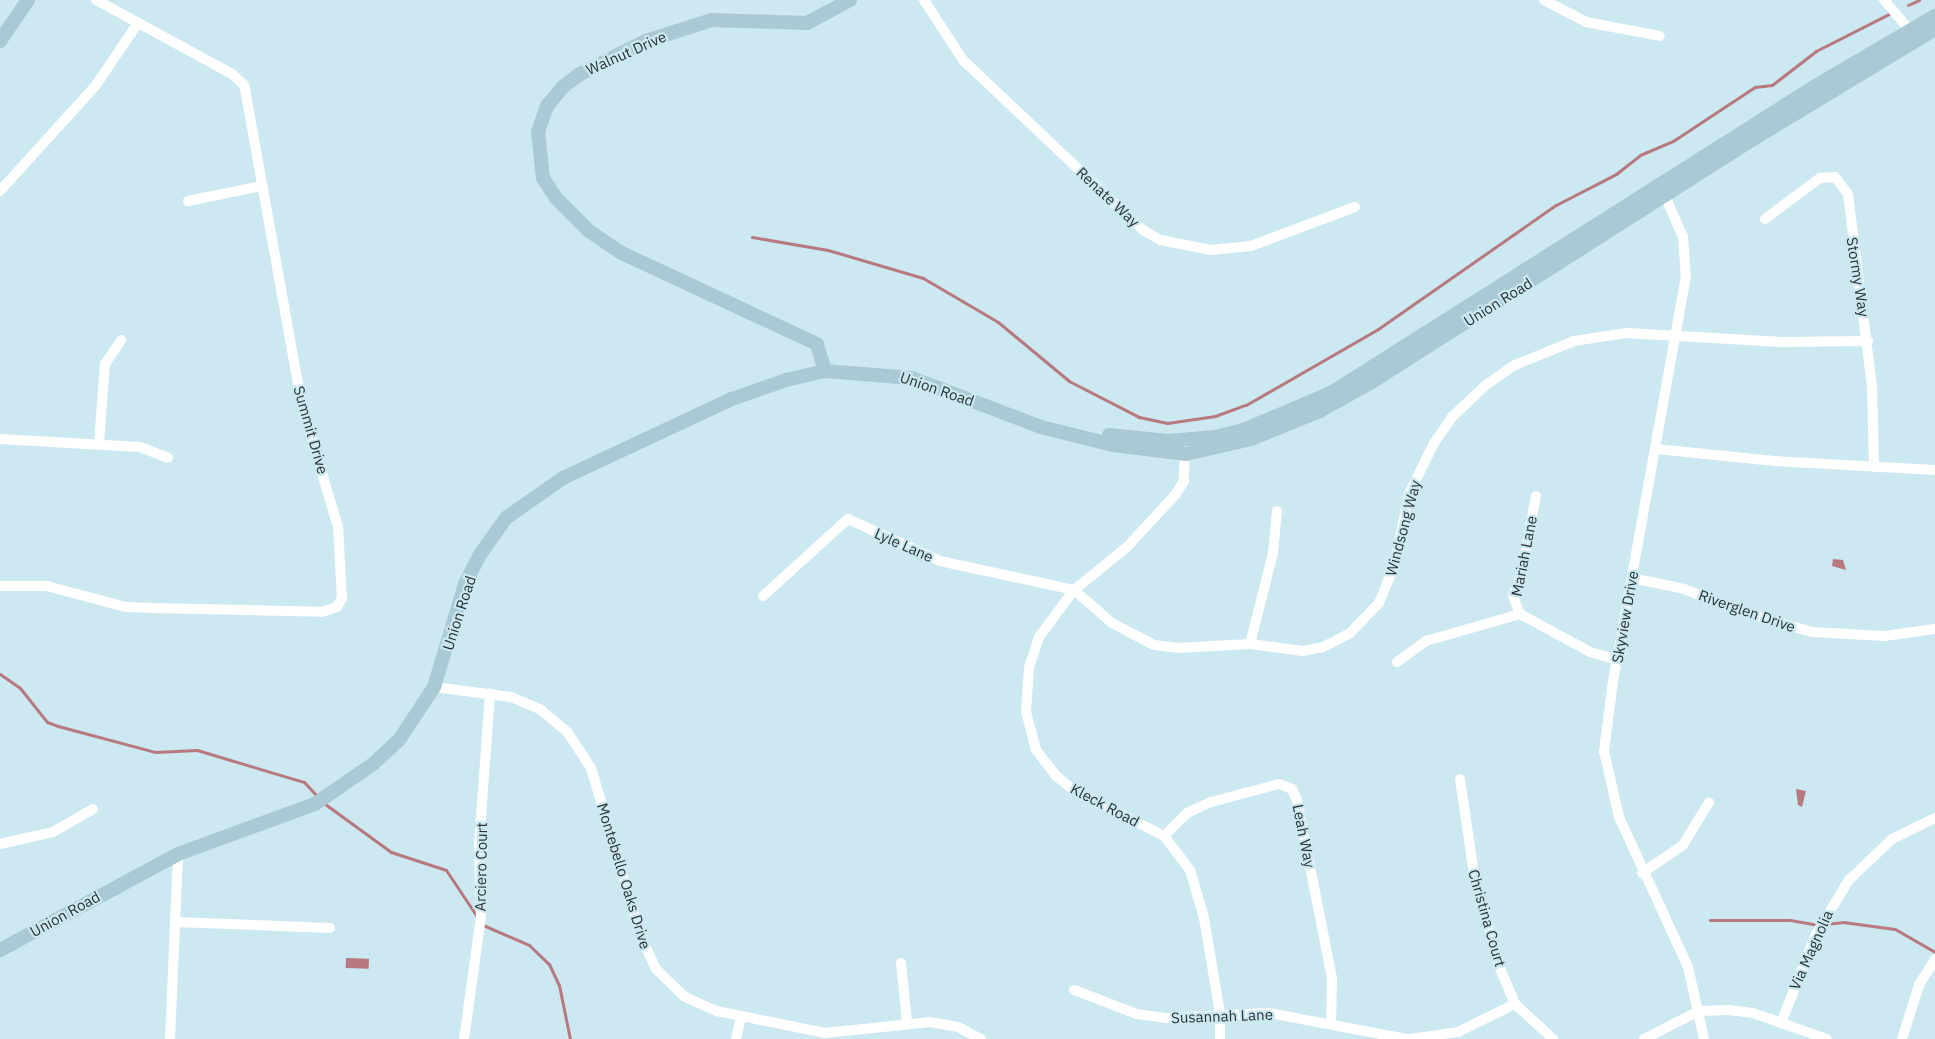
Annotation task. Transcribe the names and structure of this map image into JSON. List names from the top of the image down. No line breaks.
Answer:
{"streets":{"main road":["Walnut Drive","Union Road"],"street":["Renate Way","Stormy Way","Summit Drive","Windsong Way","Lyle Lane","Mariah Lane","Riverglen Drive","Skyview Drive","Kleck Road","Leah Way","Arciero Court","Montebello Oaks Drive","Christina Court","Via Magnolia","Susannah Lane"]},"crossings":[["Walnut Drive","Union Road"],["Stormy Way","Windsong Way"],["Union Road","Skyview Drive"],["Union Road","Kleck Road"],["Union Road","Montebello Oaks Drive"],["Windsong Way","Lyle Lane"],["Windsong Way","Skyview Drive"],["Windsong Way","Kleck Road"],["Lyle Lane","Kleck Road"],["Mariah Lane","Skyview Drive"],["Riverglen Drive","Skyview Drive"],["Kleck Road","Leah Way"],["Kleck Road","Susannah Lane"],["Leah Way","Susannah Lane"],["Arciero Court","Montebello Oaks Drive"],["Christina Court","Susannah Lane"]]}
